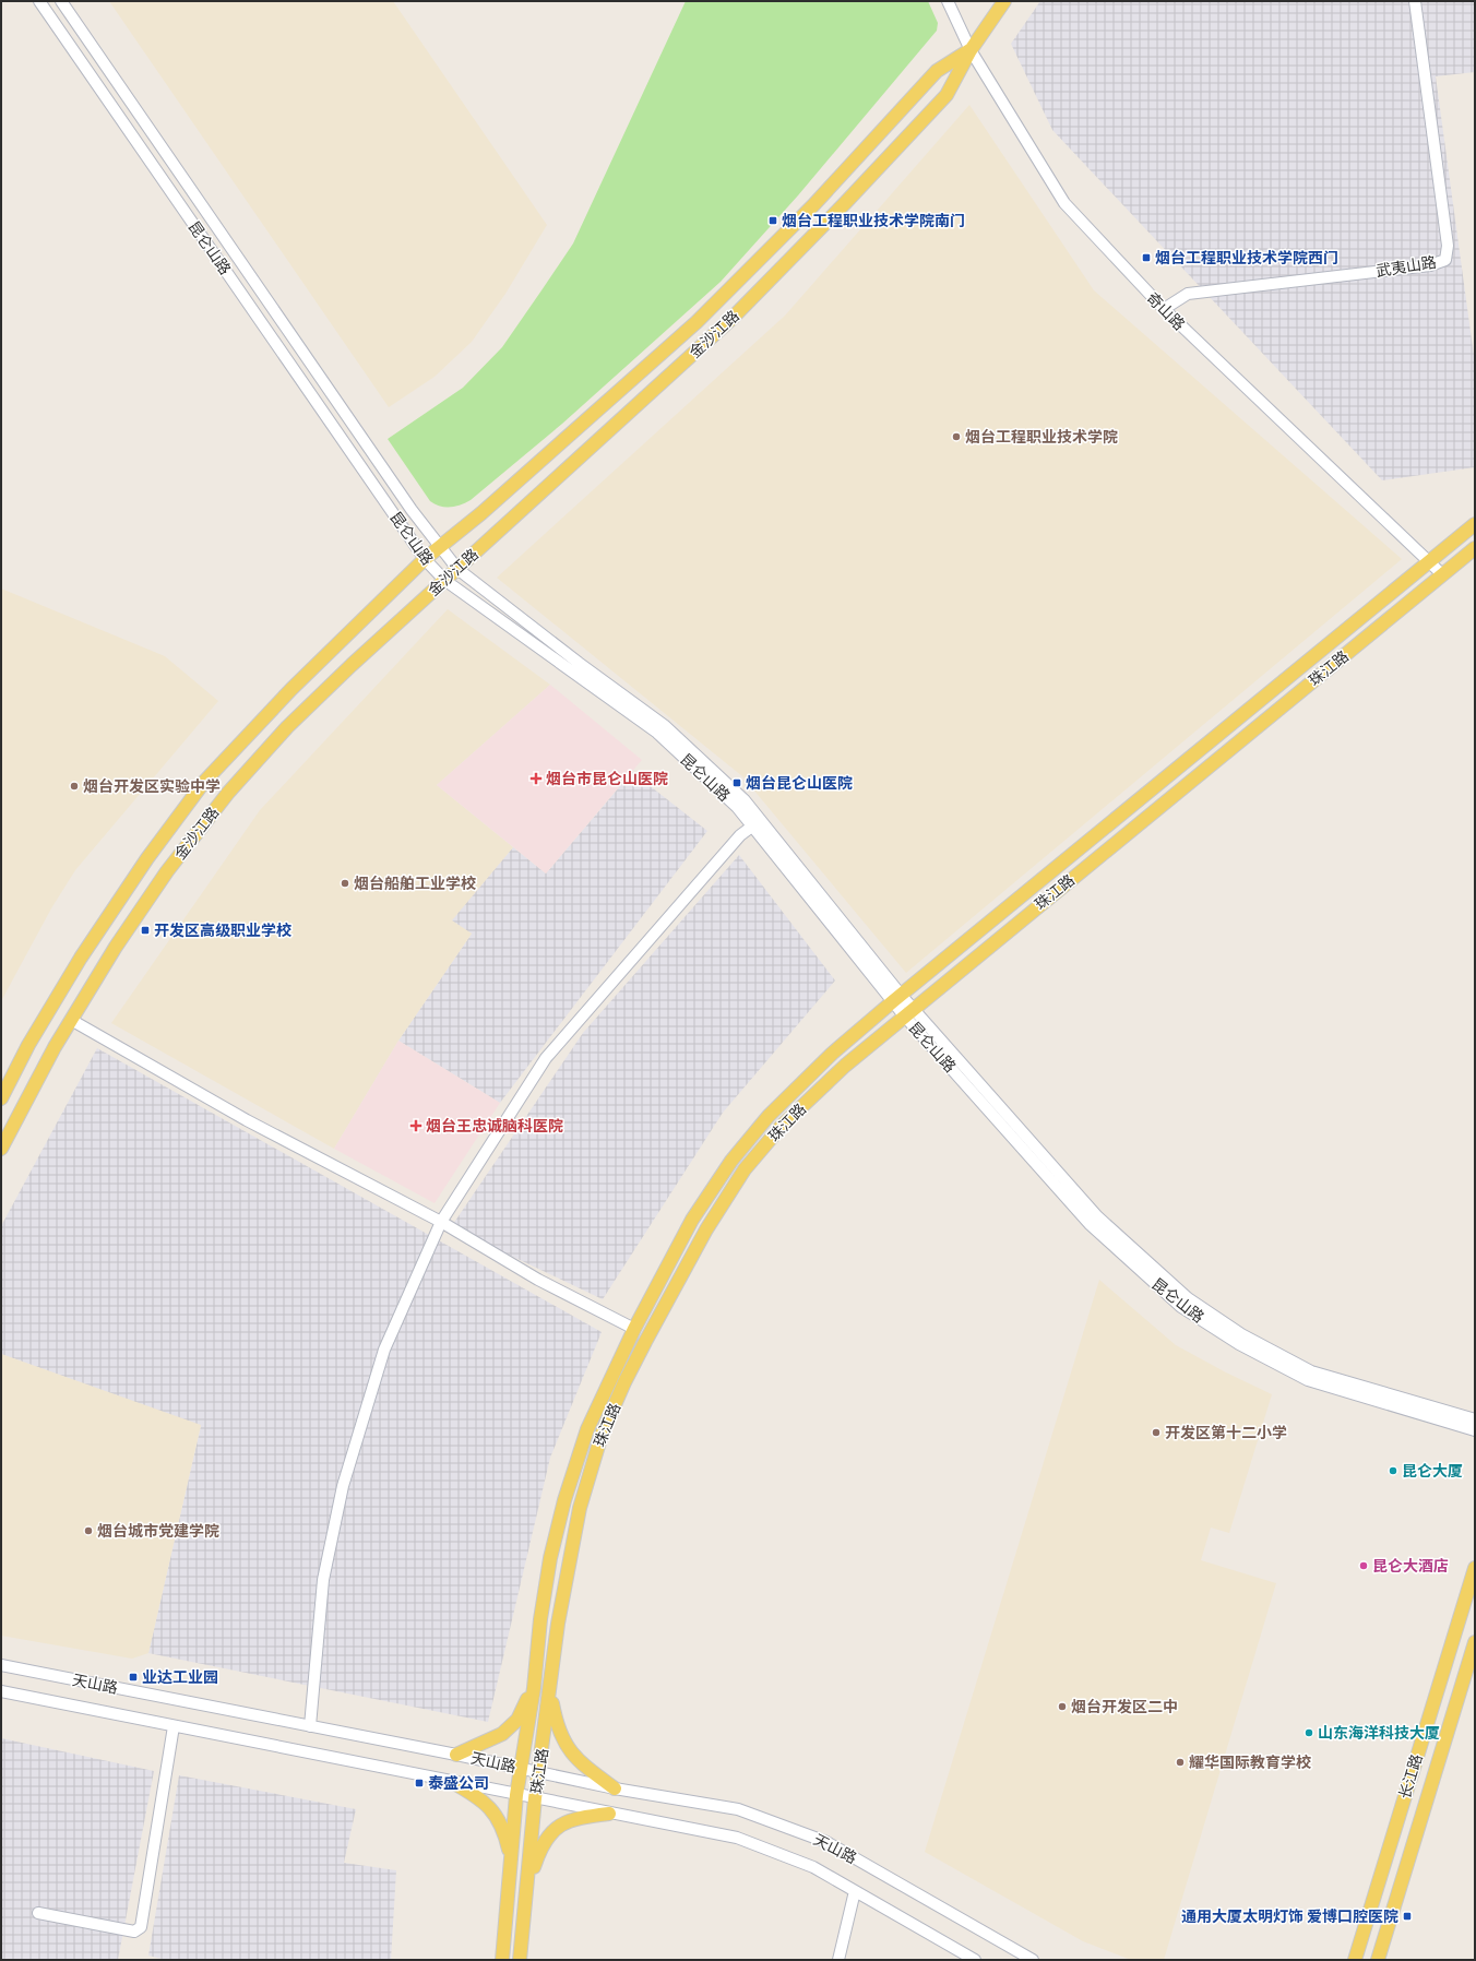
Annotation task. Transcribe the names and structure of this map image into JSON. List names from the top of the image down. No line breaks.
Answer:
{"streets":{"main road":["金沙江路","珠江路","长江路"],"street":["昆仑山路","武夷山路","奇山路","天山路"]},"crossings":[["昆仑山路","金沙江路"],["昆仑山路","珠江路"],["武夷山路","奇山路"],["奇山路","金沙江路"],["奇山路","珠江路"],["珠江路","天山路"]],"places":{"transit":["烟台工程职业技术学院南门","烟台工程职业技术学院西门","烟台昆仑山医院","开发区高级职业学校","业达工业园","泰盛公司","通用大厦太明灯饰 爱博口腔医院"],"other":["烟台工程职业技术学院","烟台开发区实验中学","烟台船舶工业学校","开发区第十二小学","昆仑大厦","烟台城市党建学院","昆仑大酒店","烟台开发区二中","山东海洋科技大厦","耀华国际教育学校"],"health":["烟台市昆仑山医院","烟台王忠诚脑科医院"]}}
